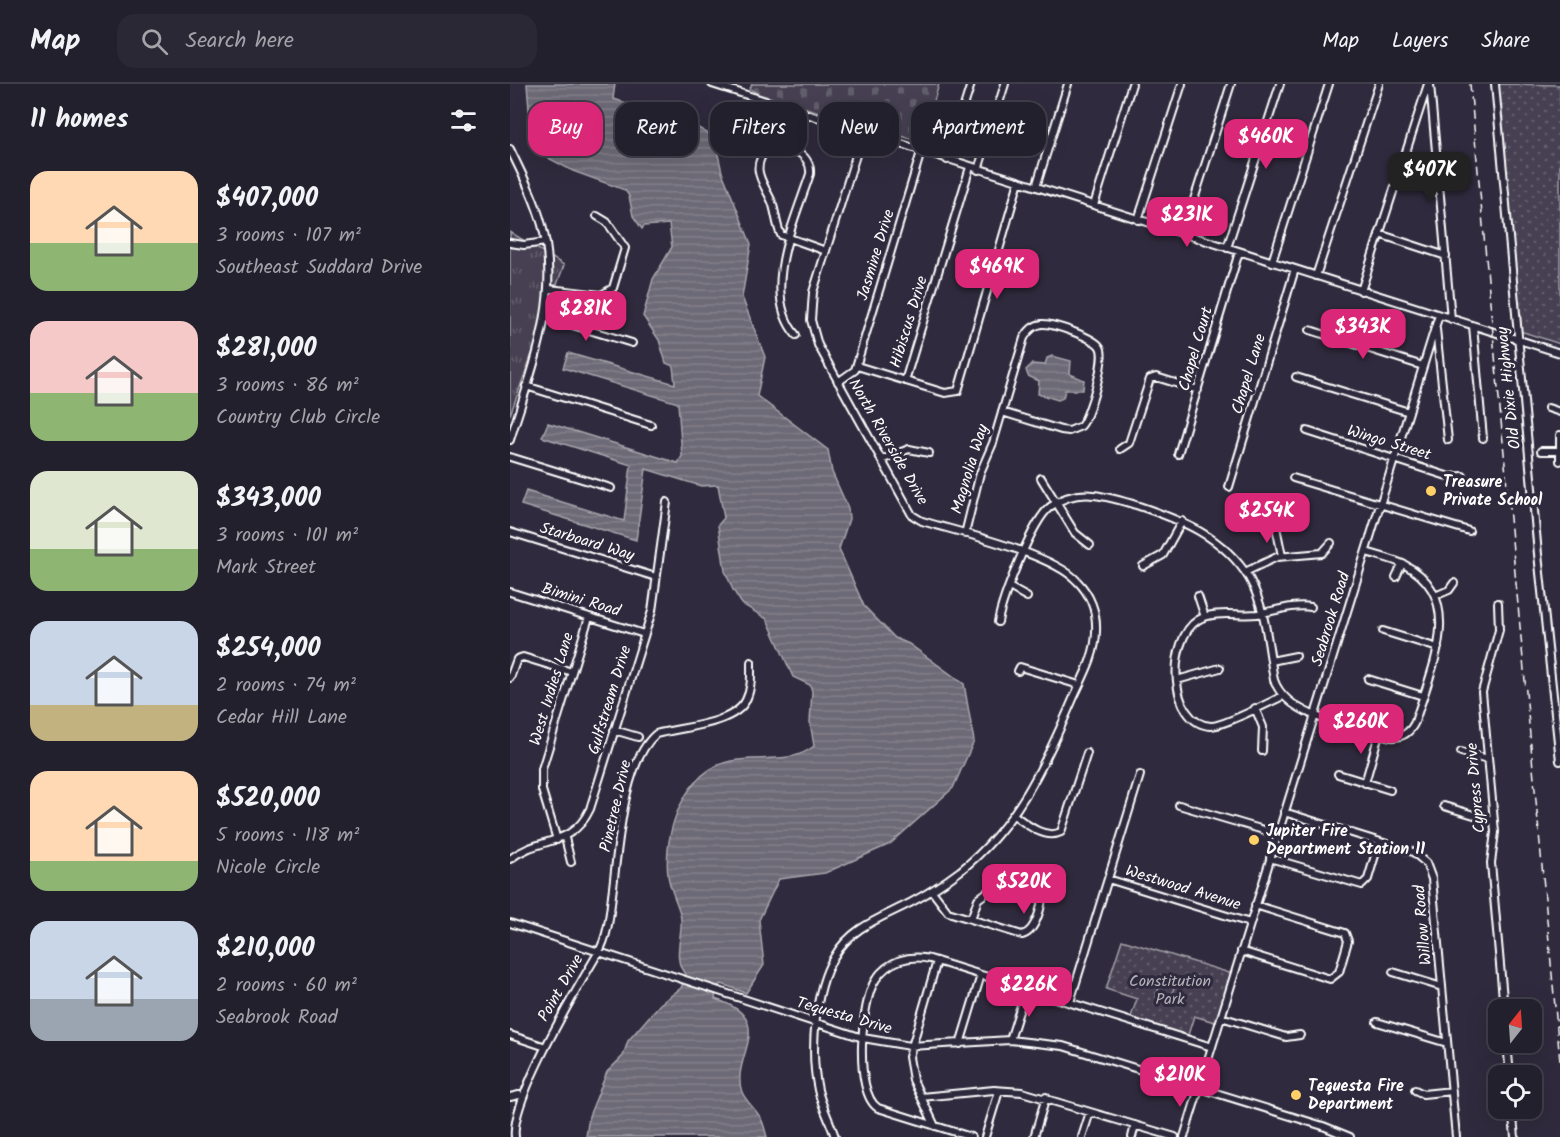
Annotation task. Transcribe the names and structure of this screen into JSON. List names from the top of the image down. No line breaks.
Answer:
{"streets":{"street":["Jasmine Drive","Hibiscus Drive","Chapel Court","Chapel Lane","Old Dixie Highway","North Riverside Drive","Wingo Street","Magnolia Way","Starboard Way","Bimini Road","Seabrook Road","West Indies Lane","Gulfstream Drive","Cypress Drive","Pinetree Drive","Westwood Avenue","Willow Road","Point Drive","Tequesta Drive"]},"crossings":[["North Riverside Drive","Magnolia Way"],["North Riverside Drive","Tequesta Drive"],["Wingo Street","Seabrook Road"],["Starboard Way","Gulfstream Drive"],["Bimini Road","West Indies Lane"],["Bimini Road","Gulfstream Drive"],["Seabrook Road","Westwood Avenue"],["Seabrook Road","Willow Road"],["Seabrook Road","Tequesta Drive"],["Pinetree Drive","Point Drive"],["Pinetree Drive","Tequesta Drive"],["Point Drive","Tequesta Drive"]],"parks":["Constitution Park"],"places":["Treasure Private School","Jupiter Fire Department Station 11","Tequesta Fire Department"],"north":"top","page":{"header":"Map","search":"Search here","nav":["Map","Layers","Share"],"heading":"11 homes","chip":["Buy","Rent","Filters","New","Apartment"],"price":["$460K","$407K","$231K","$469K","$281K","$343K","$254K","$260K","$520K","$226K","$210K"],"list":[{"name":"$407,000","note":"3 rooms · 107 m² · Southeast Suddard Drive"},{"name":"$281,000","note":"3 rooms · 86 m² · Country Club Circle"},{"name":"$343,000","note":"3 rooms · 101 m² · Mark Street"},{"name":"$254,000","note":"2 rooms · 74 m² · Cedar Hill Lane"},{"name":"$520,000","note":"5 rooms · 118 m² · Nicole Circle"},{"name":"$210,000","note":"2 rooms · 60 m² · Seabrook Road"}]}}
